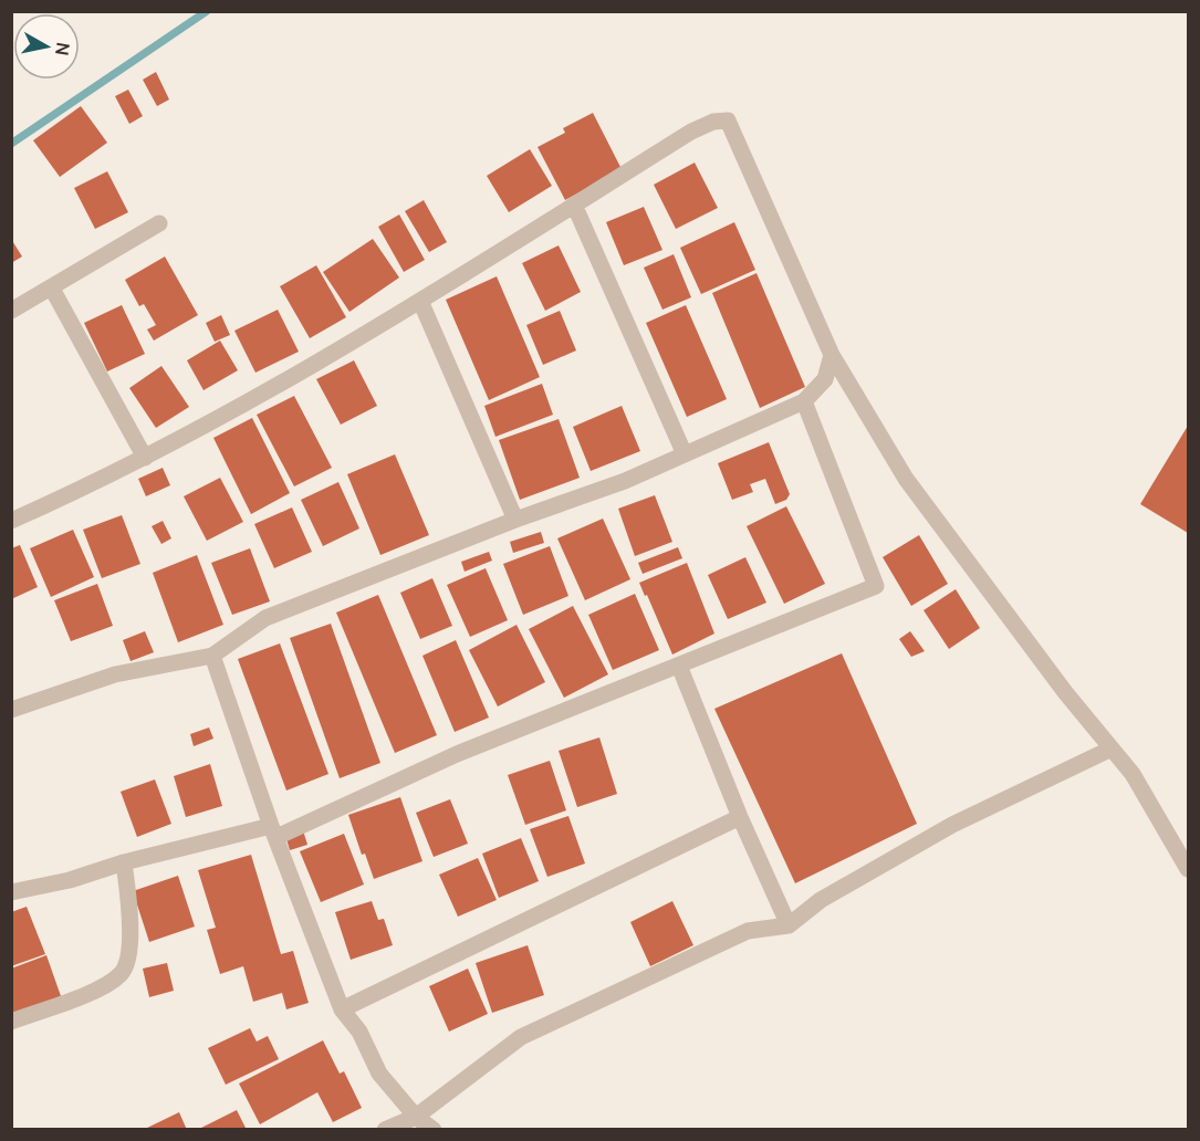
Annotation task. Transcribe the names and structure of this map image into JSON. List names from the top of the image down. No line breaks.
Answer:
{"north":"right"}
